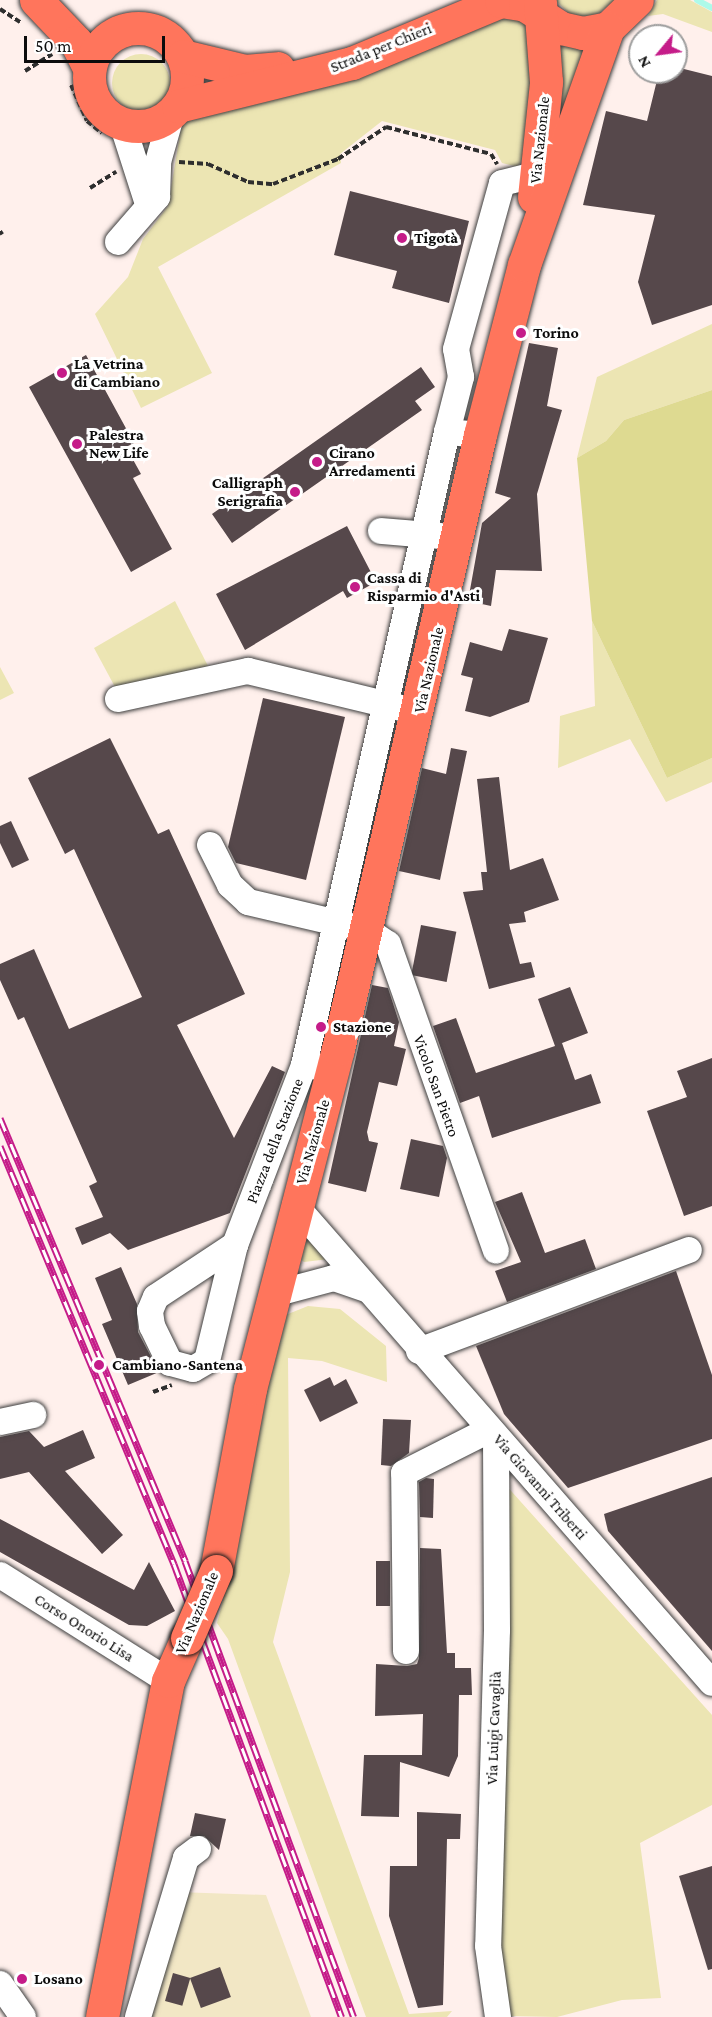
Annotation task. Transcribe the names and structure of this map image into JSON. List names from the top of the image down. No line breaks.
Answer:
{"streets":{"main road":["Strada per Chieri","Via Nazionale"],"street":["Vicolo San Pietro","Piazza della Stazione","Via Giovanni Triberti","Corso Onorio Lisa","Via Luigi Cavaglià"]},"crossings":[["Strada per Chieri","Via Nazionale"],["Via Nazionale","Vicolo San Pietro"],["Via Nazionale","Piazza della Stazione"],["Via Nazionale","Via Giovanni Triberti"],["Via Nazionale","Corso Onorio Lisa"],["Via Giovanni Triberti","Via Luigi Cavaglià"]],"places":["Tigotà","Torino","La Vetrina di Cambiano","Palestra New Life","Cirano Arredamenti","Calligraph Serigrafia","Cassa di Risparmio d'Asti","Stazione","Cambiano-Santena","Losano"],"scale_bar":"50 m","north":"bottom left"}
